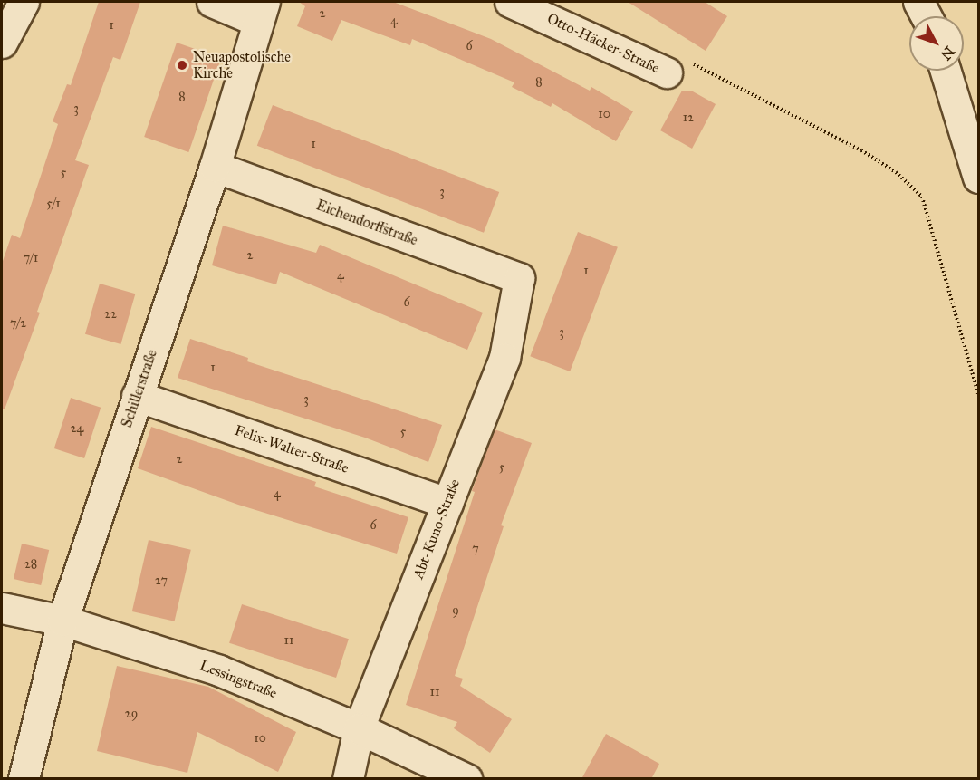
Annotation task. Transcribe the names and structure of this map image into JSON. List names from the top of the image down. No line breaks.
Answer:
{"streets":{"street":["Otto-Häcker-Straße","Eichendorffstraße","Schillerstraße","Felix-Walter-Straße","Abt-Kuno-Straße","Lessingstraße"]},"crossings":[["Eichendorffstraße","Schillerstraße"],["Eichendorffstraße","Abt-Kuno-Straße"],["Schillerstraße","Felix-Walter-Straße"],["Schillerstraße","Lessingstraße"],["Felix-Walter-Straße","Abt-Kuno-Straße"],["Abt-Kuno-Straße","Lessingstraße"]],"places":["Neuapostolische Kirche"],"house_numbers":["2","4","1","6","8","8","3","10","12","1","5","3","5/1","2","7/1","1","4","6","22","7/2","3","1","3","24","5","2","5","4","6","7","28","27","9","11","11","29","10"],"north":"bottom right"}
